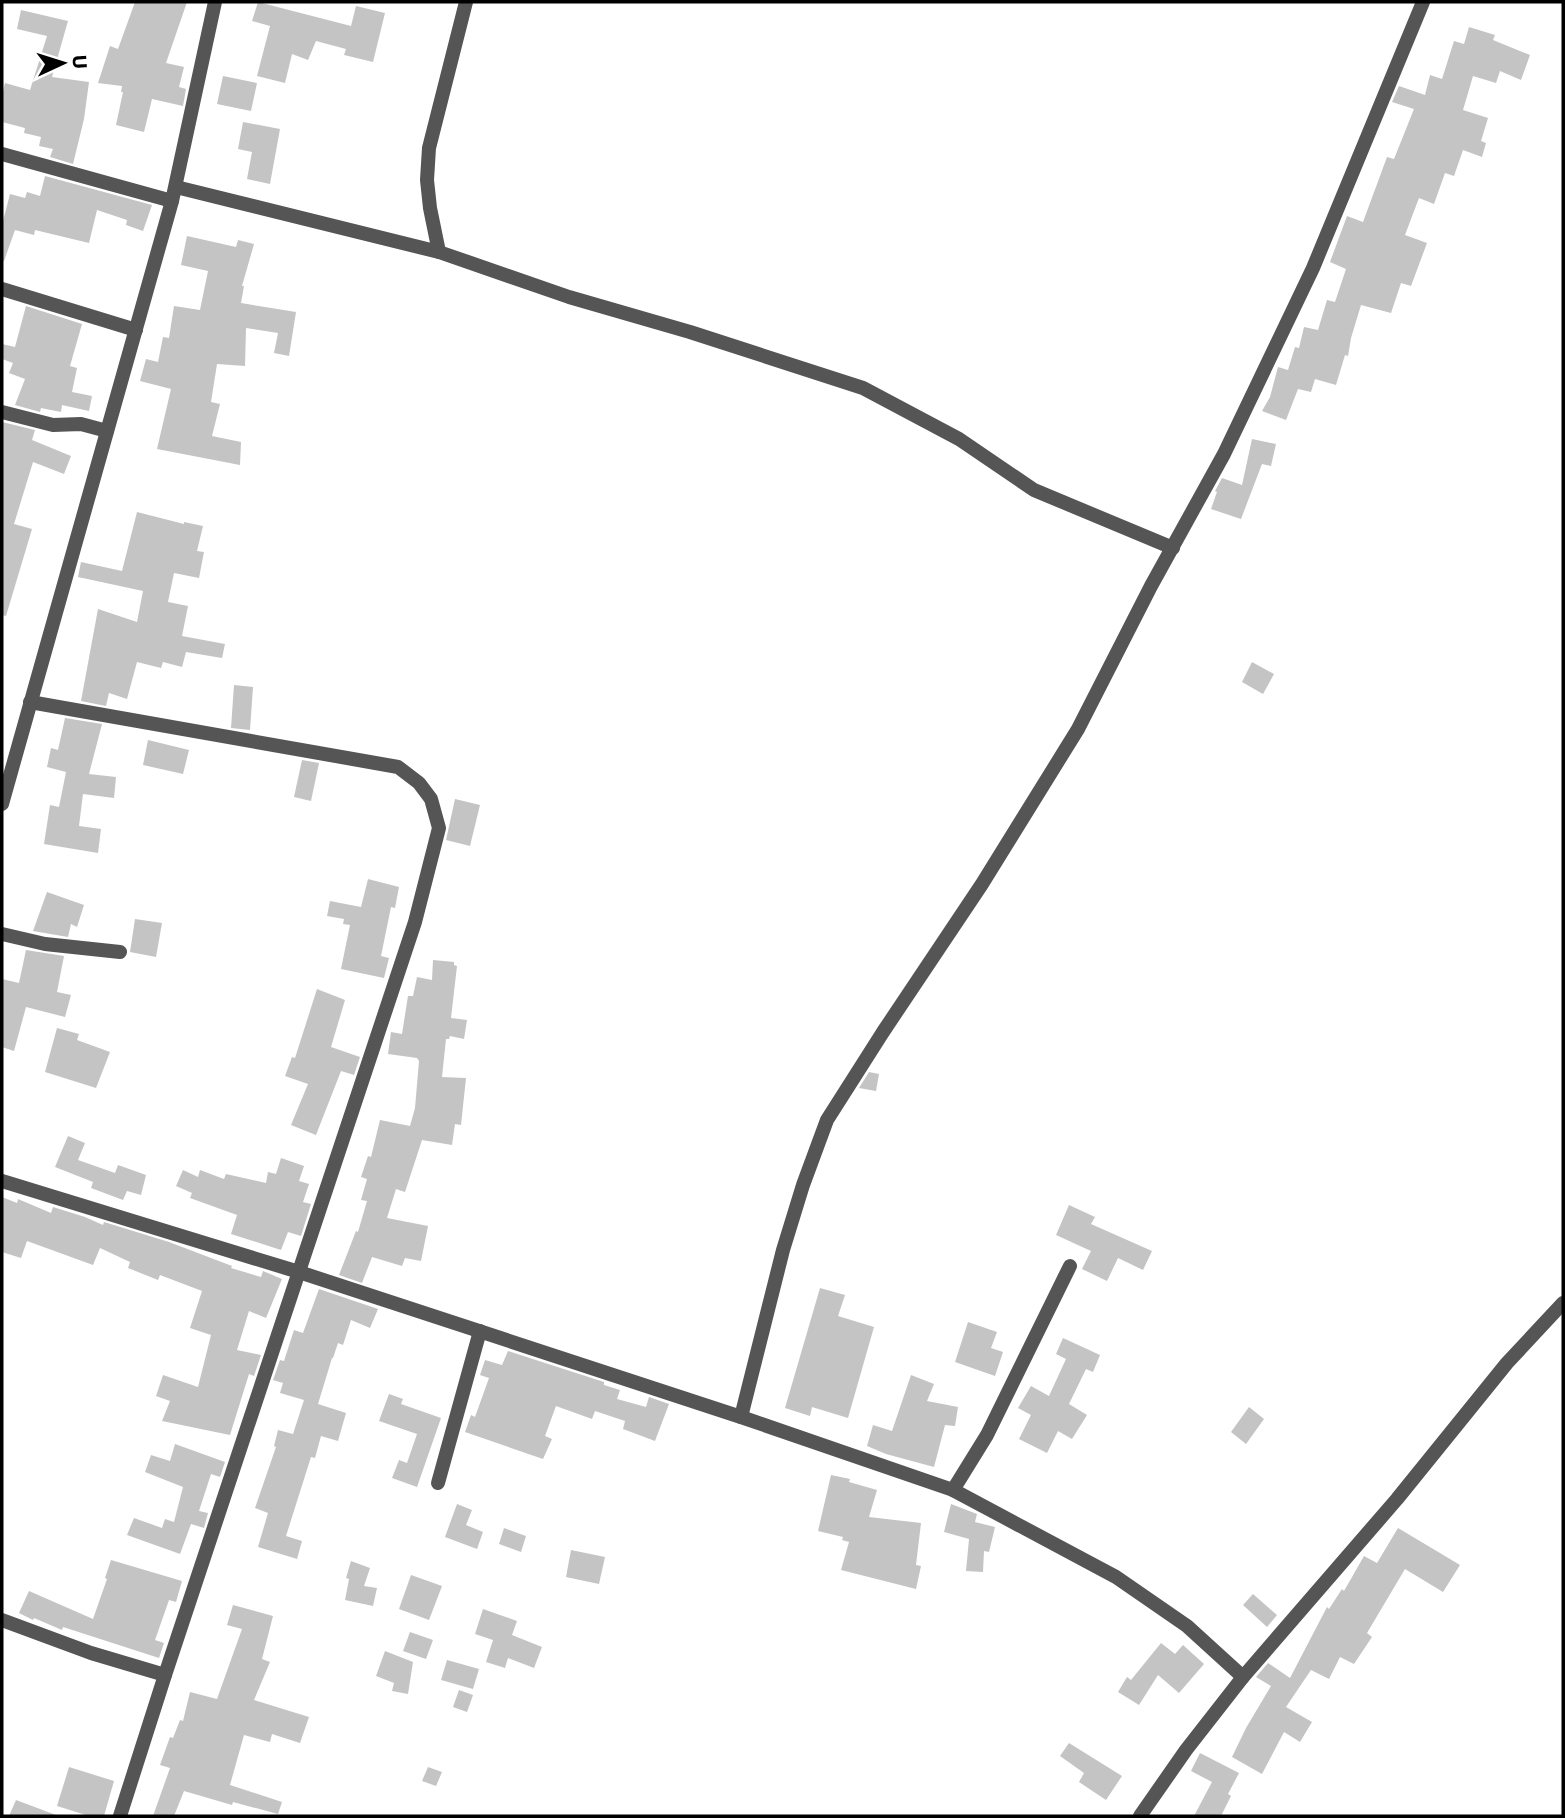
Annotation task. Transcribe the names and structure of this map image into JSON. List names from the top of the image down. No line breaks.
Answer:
{"north":"right"}
